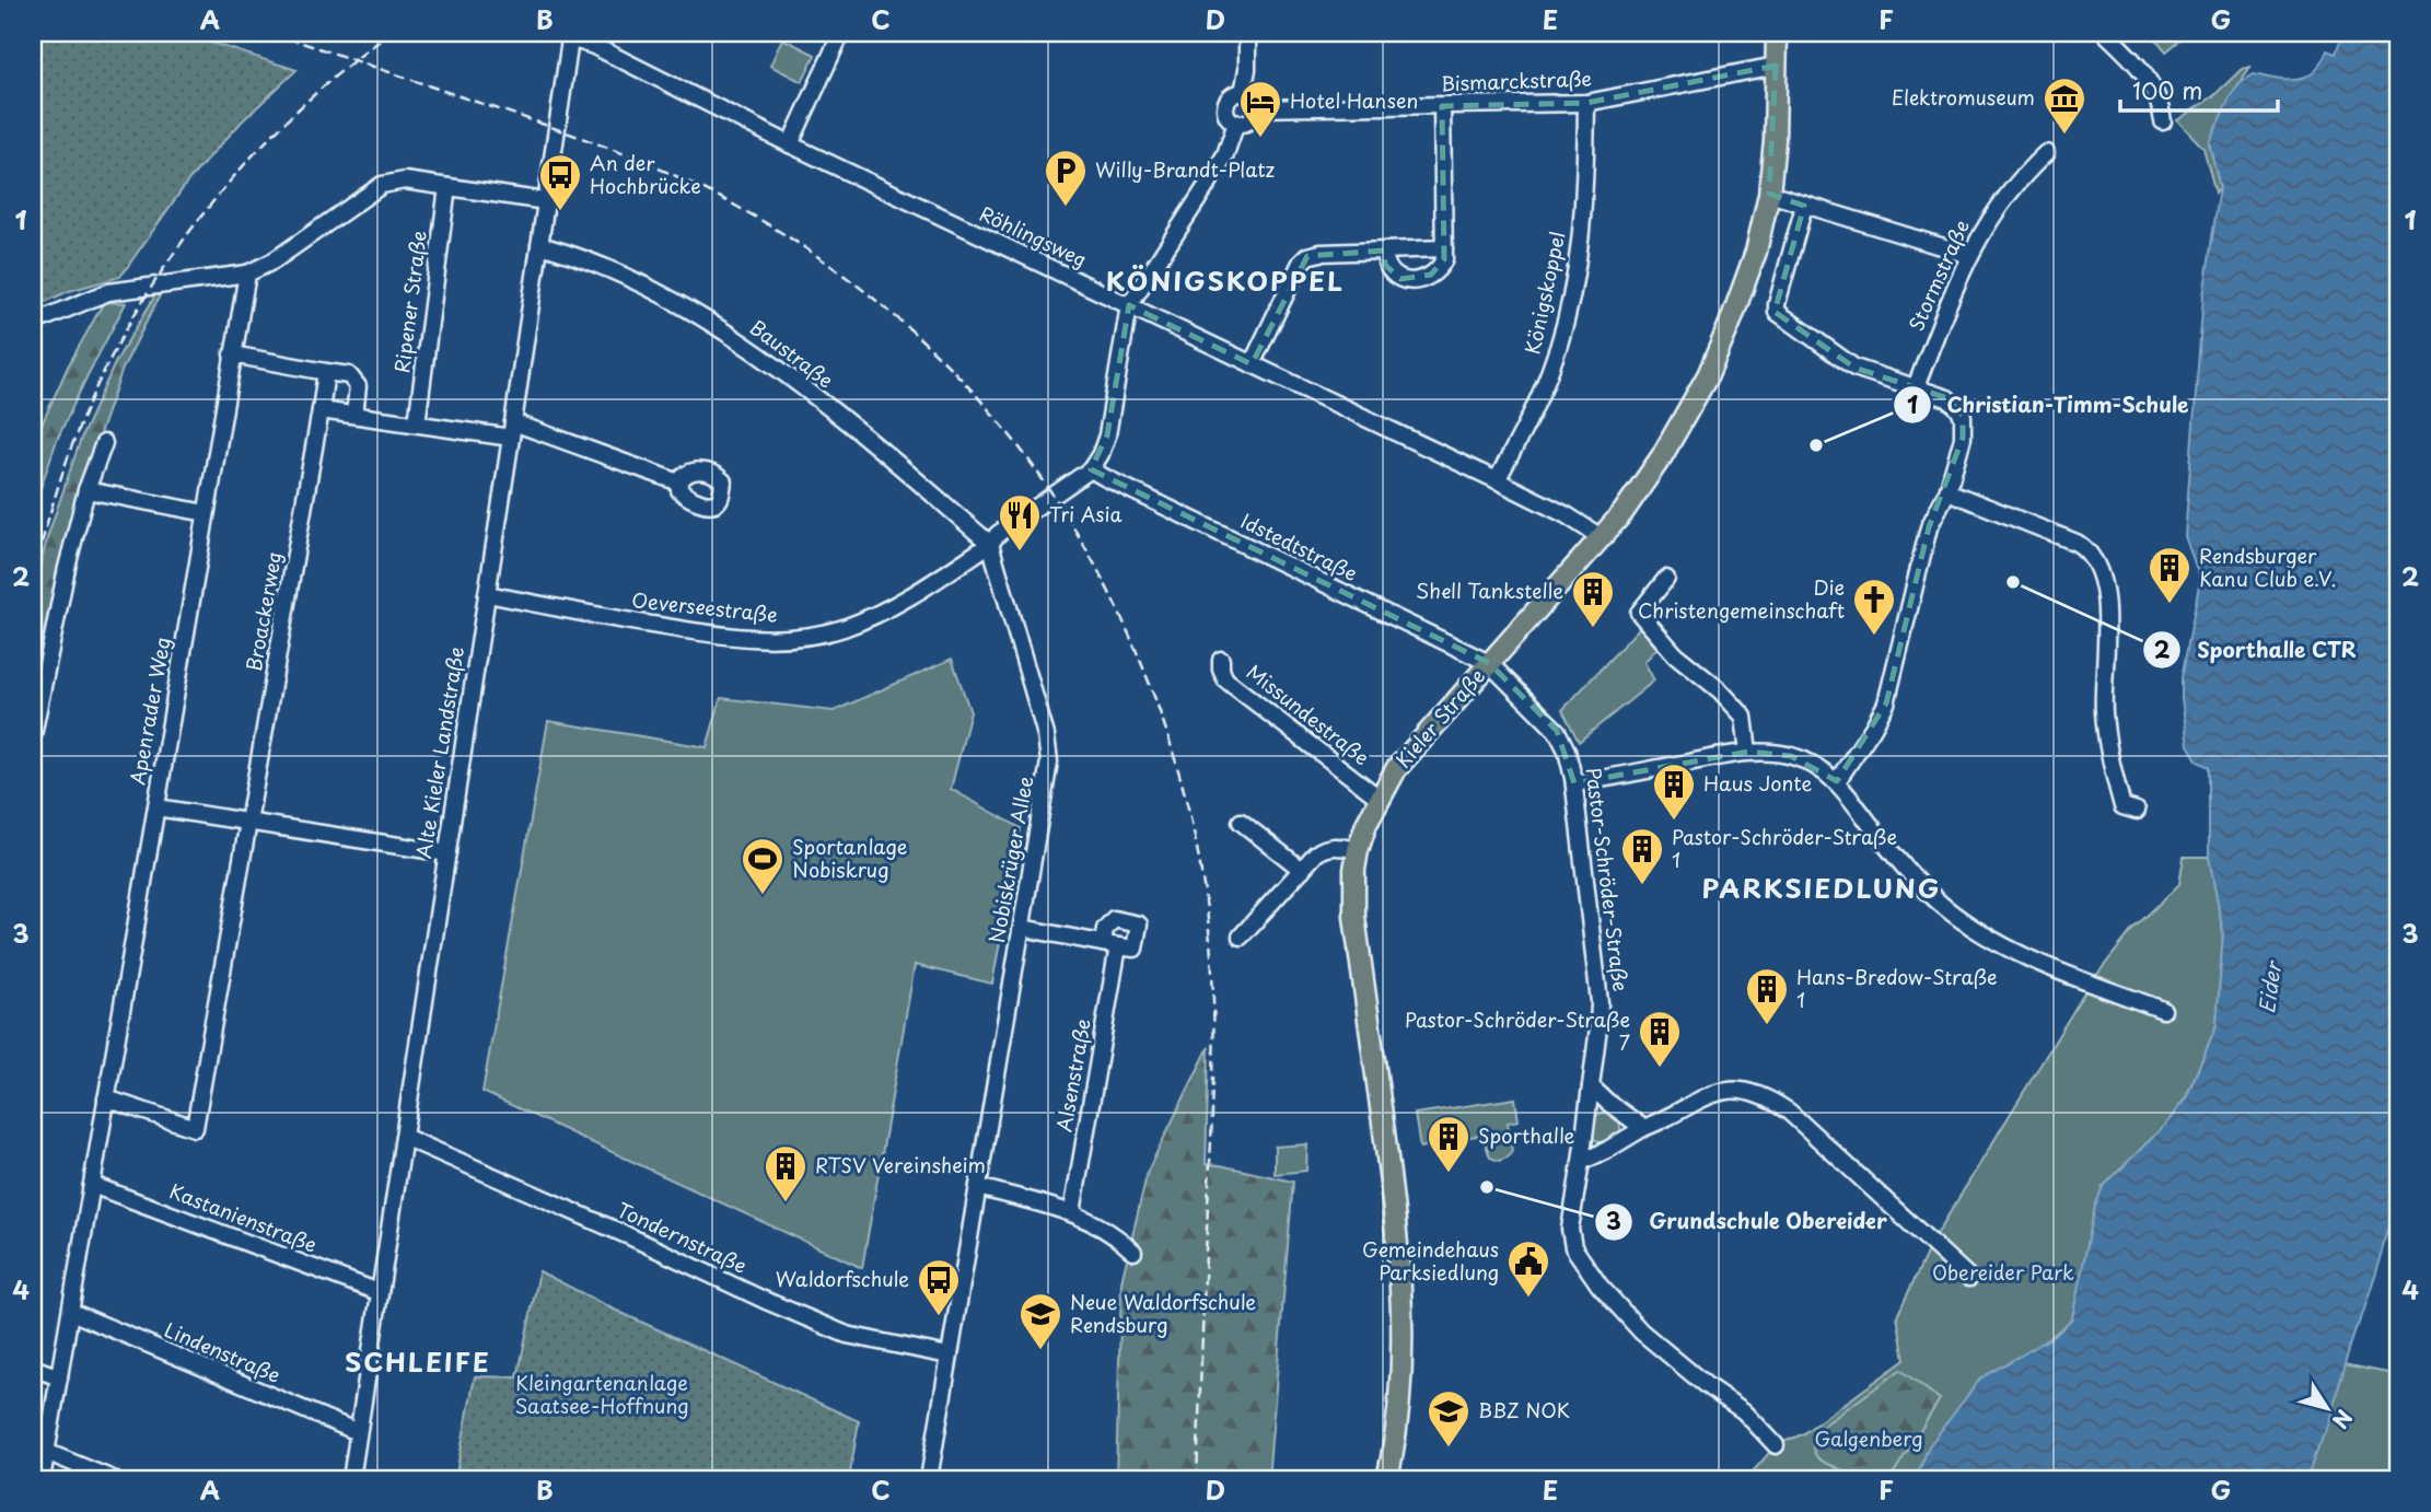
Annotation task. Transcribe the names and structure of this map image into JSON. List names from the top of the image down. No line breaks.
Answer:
{"streets":{"main road":["Kieler Straße"],"street":["Bismarckstraße","Röhlingsweg","Stormstraße","Königskoppel","Ripener Straße","Baustraße","Idstedtstraße","Oeverseestraße","Broackerweg","Apenrader Weg","Missundestraße","Alte Kieler Landstraße","Nobiskrüger Allee","Pastor-Schröder-Straße","Alsenstraße","Kastanienstraße","Tondernstraße","Lindenstraße"]},"crossings":[["Bismarckstraße","Königskoppel"],["Bismarckstraße","Kieler Straße"],["Röhlingsweg","Königskoppel"],["Röhlingsweg","Kieler Straße"],["Röhlingsweg","Alte Kieler Landstraße"],["Baustraße","Oeverseestraße"],["Baustraße","Alte Kieler Landstraße"],["Baustraße","Nobiskrüger Allee"],["Idstedtstraße","Kieler Straße"],["Idstedtstraße","Pastor-Schröder-Straße"],["Oeverseestraße","Alte Kieler Landstraße"],["Oeverseestraße","Nobiskrüger Allee"],["Broackerweg","Apenrader Weg"],["Apenrader Weg","Kastanienstraße"],["Apenrader Weg","Lindenstraße"],["Missundestraße","Kieler Straße"],["Kieler Straße","Pastor-Schröder-Straße"],["Alte Kieler Landstraße","Kastanienstraße"],["Alte Kieler Landstraße","Tondernstraße"],["Alte Kieler Landstraße","Lindenstraße"],["Nobiskrüger Allee","Alsenstraße"],["Nobiskrüger Allee","Tondernstraße"]],"districts":["KÖNIGSKOPPEL","PARKSIEDLUNG","SCHLEIFE"],"water":["Eider"],"parks":["Obereider Park","Kleingartenanlage Saatsee-Hoffnung","Galgenberg"],"places":{"museum":["Elektromuseum"],"hotel":["Hotel Hansen"],"parking":["Willy-Brandt-Platz"],"bus stop":["An der Hochbrücke","Waldorfschule"],"other":["Christian-Timm-Schule","Sporthalle CTR","Grundschule Obereider"],"restaurant":["Tri Asia"],"building":["Rendsburger Kanu Club e.V.","Shell Tankstelle","Haus Jonte","Pastor-Schröder-Straße 1","Hans-Bredow-Straße 1","Pastor-Schröder-Straße 7","Sporthalle","RTSV Vereinsheim"],"church":["Die Christengemeinschaft"],"sports":["Sportanlage Nobiskrug"],"public building":["Gemeindehaus Parksiedlung"],"school or university":["Neue Waldorfschule Rendsburg","BBZ NOK"]},"scale_bar":"100 m","north":"bottom right","grid":{"columns":["A","B","C","D","E","F","G"],"rows":["1","2","3","4"]}}
